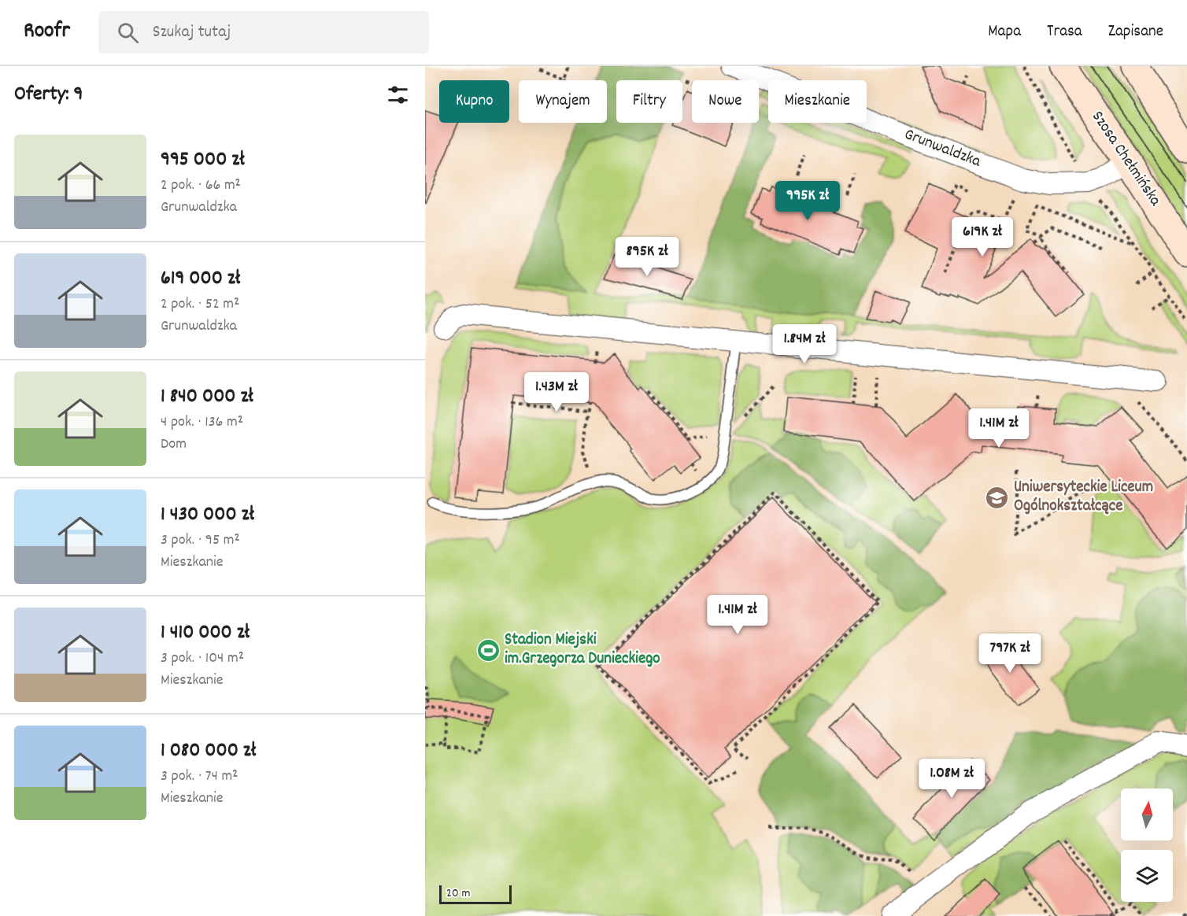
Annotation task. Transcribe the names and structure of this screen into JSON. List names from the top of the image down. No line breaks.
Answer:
{"streets":{"main road":["Szosa Chełmińska"],"street":["Grunwaldzka"]},"crossings":[["Grunwaldzka","Szosa Chełmińska"]],"places":{"school or university":["Uniwersyteckie Liceum Ogólnokształcące"],"sports":["Stadion Miejski im.Grzegorza Dunieckiego"]},"scale_bar":"20 m","north":"top","page":{"header":"Roofr","search":"Szukaj tutaj","nav":["Mapa","Trasa","Zapisane"],"heading":"Oferty: 9","chip":["Kupno","Wynajem","Filtry","Nowe","Mieszkanie"],"list":[{"name":"995 000 zł","note":"2 pok. · 66 m² · Grunwaldzka"},{"name":"619 000 zł","note":"2 pok. · 52 m² · Grunwaldzka"},{"name":"1 840 000 zł","note":"4 pok. · 136 m² · Dom"},{"name":"1 430 000 zł","note":"3 pok. · 95 m² · Mieszkanie"},{"name":"1 410 000 zł","note":"3 pok. · 104 m² · Mieszkanie"},{"name":"1 080 000 zł","note":"3 pok. · 74 m² · Mieszkanie"}],"price":["995K zł","619K zł","895K zł","1.84M zł","1.43M zł","1.41M zł","1.41M zł","797K zł","1.08M zł"],"scale":"20 m"}}
